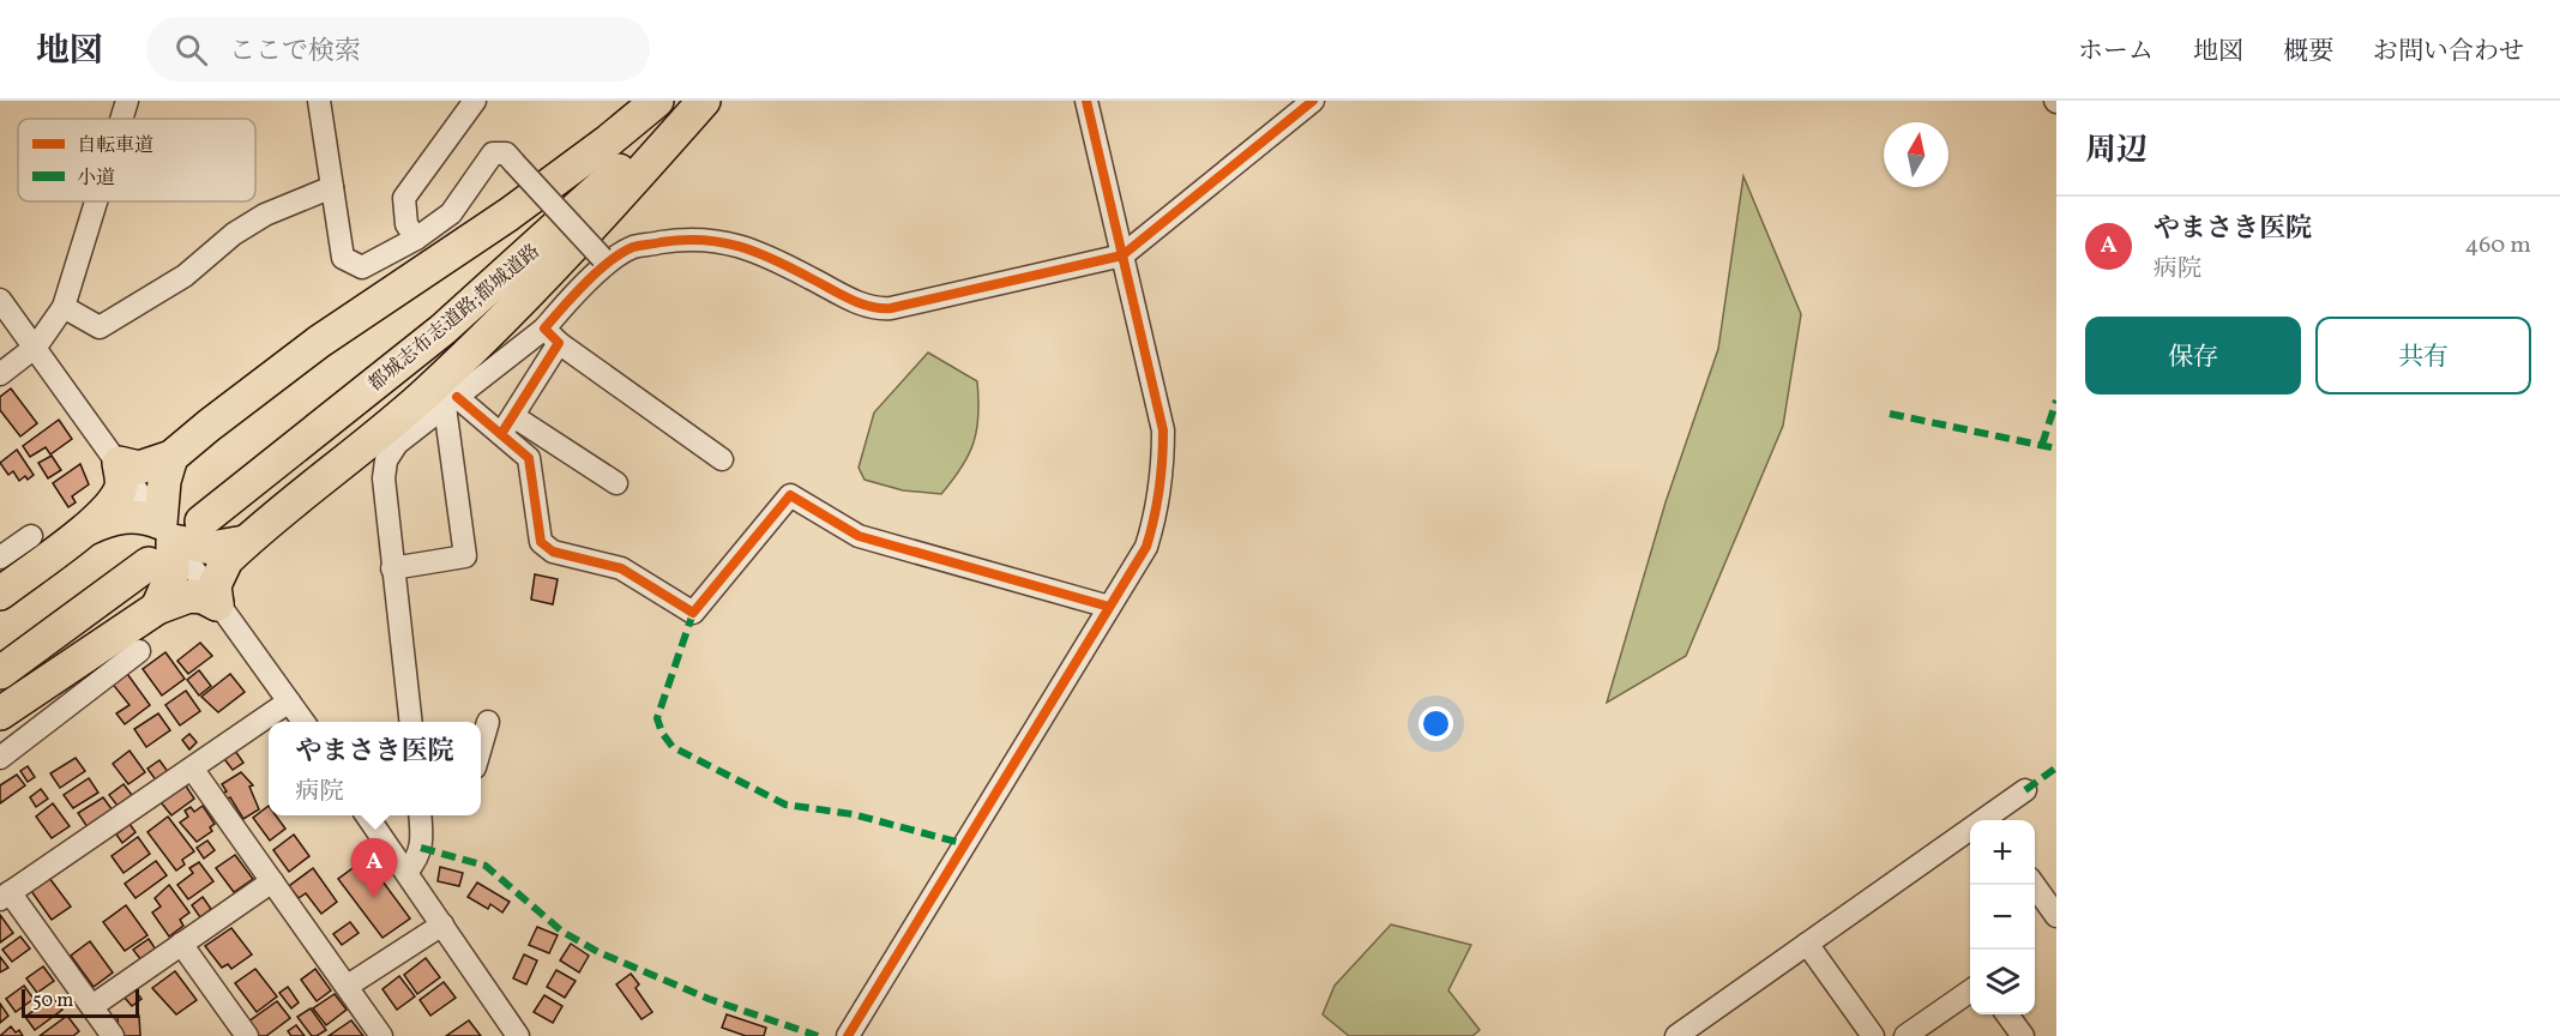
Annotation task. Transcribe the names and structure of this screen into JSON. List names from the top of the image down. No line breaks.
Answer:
{"streets":{"highway":["都城志布志道路;都城道路"]},"legend":["自転車道","小道"],"scale_bar":"50 m","north":"top","page":{"header":"地図","search":"ここで検索","nav":["ホーム","地図","概要","お問い合わせ"],"heading":"周辺","list":[{"mark":"A","name":"やまさき医院","note":"病院","value":"460 m"}],"buttons":["保存","共有"],"popup":["やまさき医院","病院"],"map_buttons":["+","−"],"pins":"A","scale":"50 m"}}
